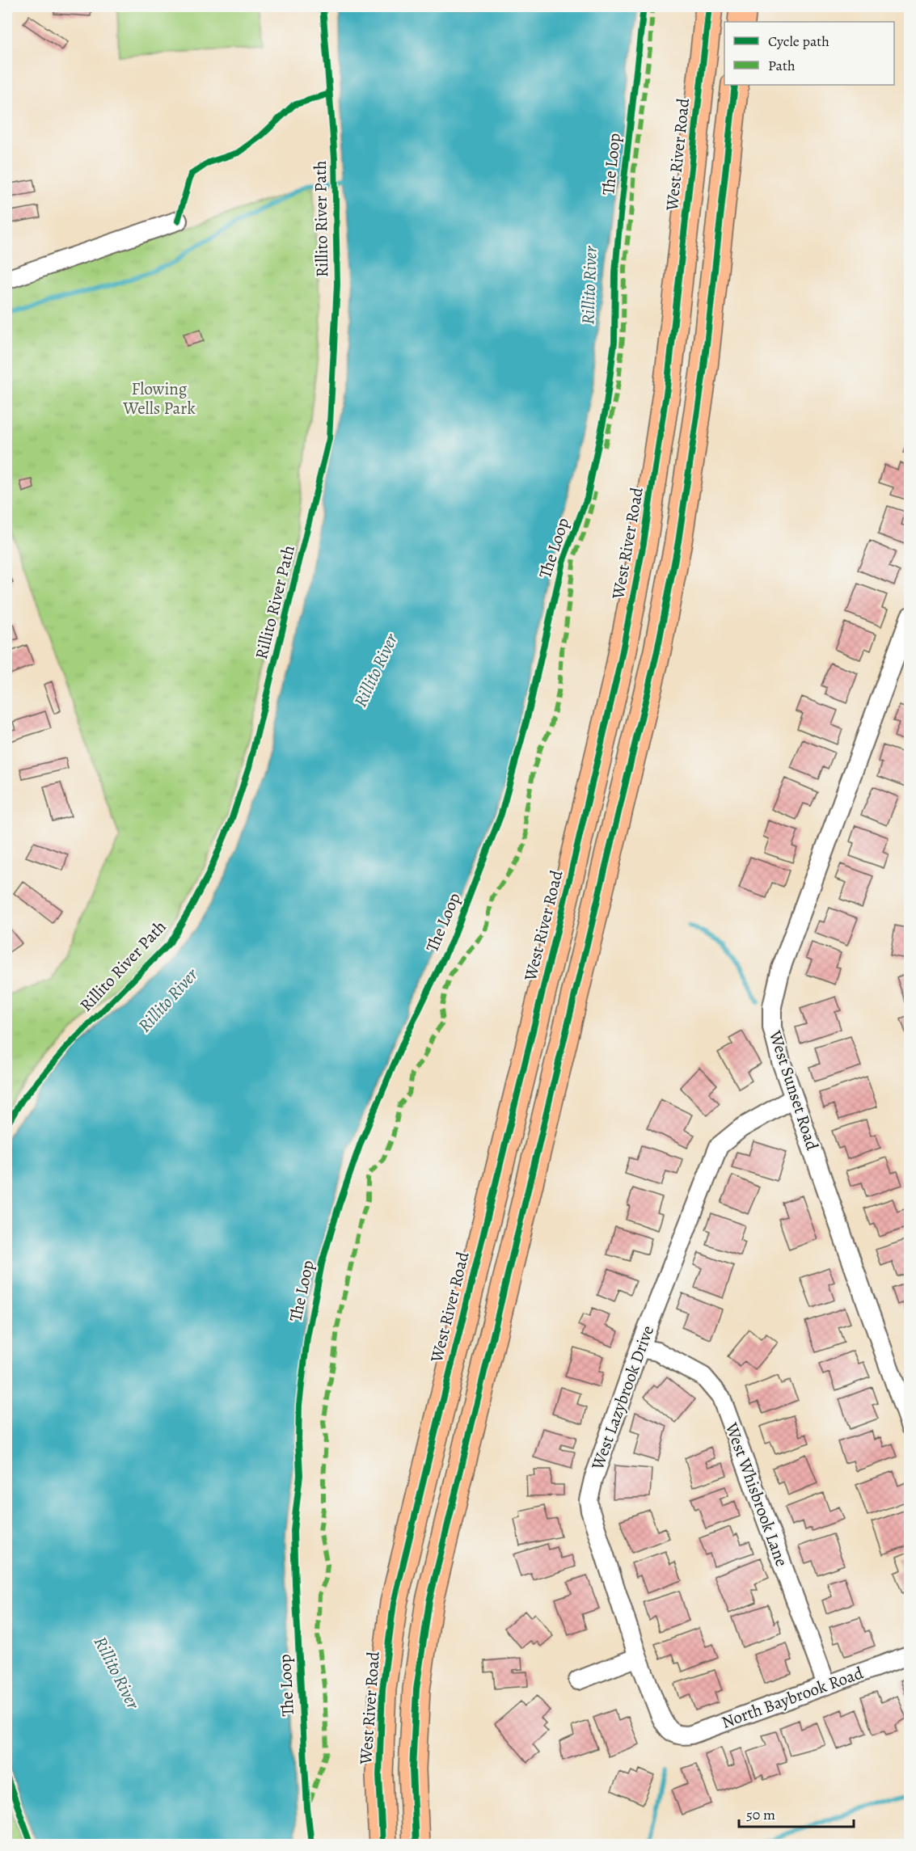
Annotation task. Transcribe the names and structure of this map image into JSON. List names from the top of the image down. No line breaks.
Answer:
{"streets":{"main road":["West River Road"],"street":["West Sunset Road","West Lazybrook Drive","West Whisbrook Lane","North Baybrook Road"],"cycle path":["The Loop","Rillito River Path"]},"crossings":[["West Sunset Road","West Lazybrook Drive"],["West Lazybrook Drive","West Whisbrook Lane"],["West Lazybrook Drive","North Baybrook Road"],["West Whisbrook Lane","North Baybrook Road"]],"water":["Rillito River"],"parks":["Flowing Wells Park"],"legend":["Cycle path","Path"],"scale_bar":"50 m"}
